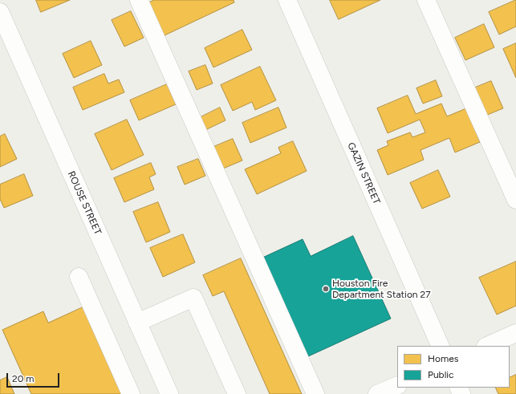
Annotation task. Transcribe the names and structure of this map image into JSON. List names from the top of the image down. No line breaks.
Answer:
{"streets":{"street":["GAZIN STREET","ROUSE STREET"]},"places":["Houston Fire Department Station 27"],"legend":["Homes","Public"],"scale_bar":"20 m"}
